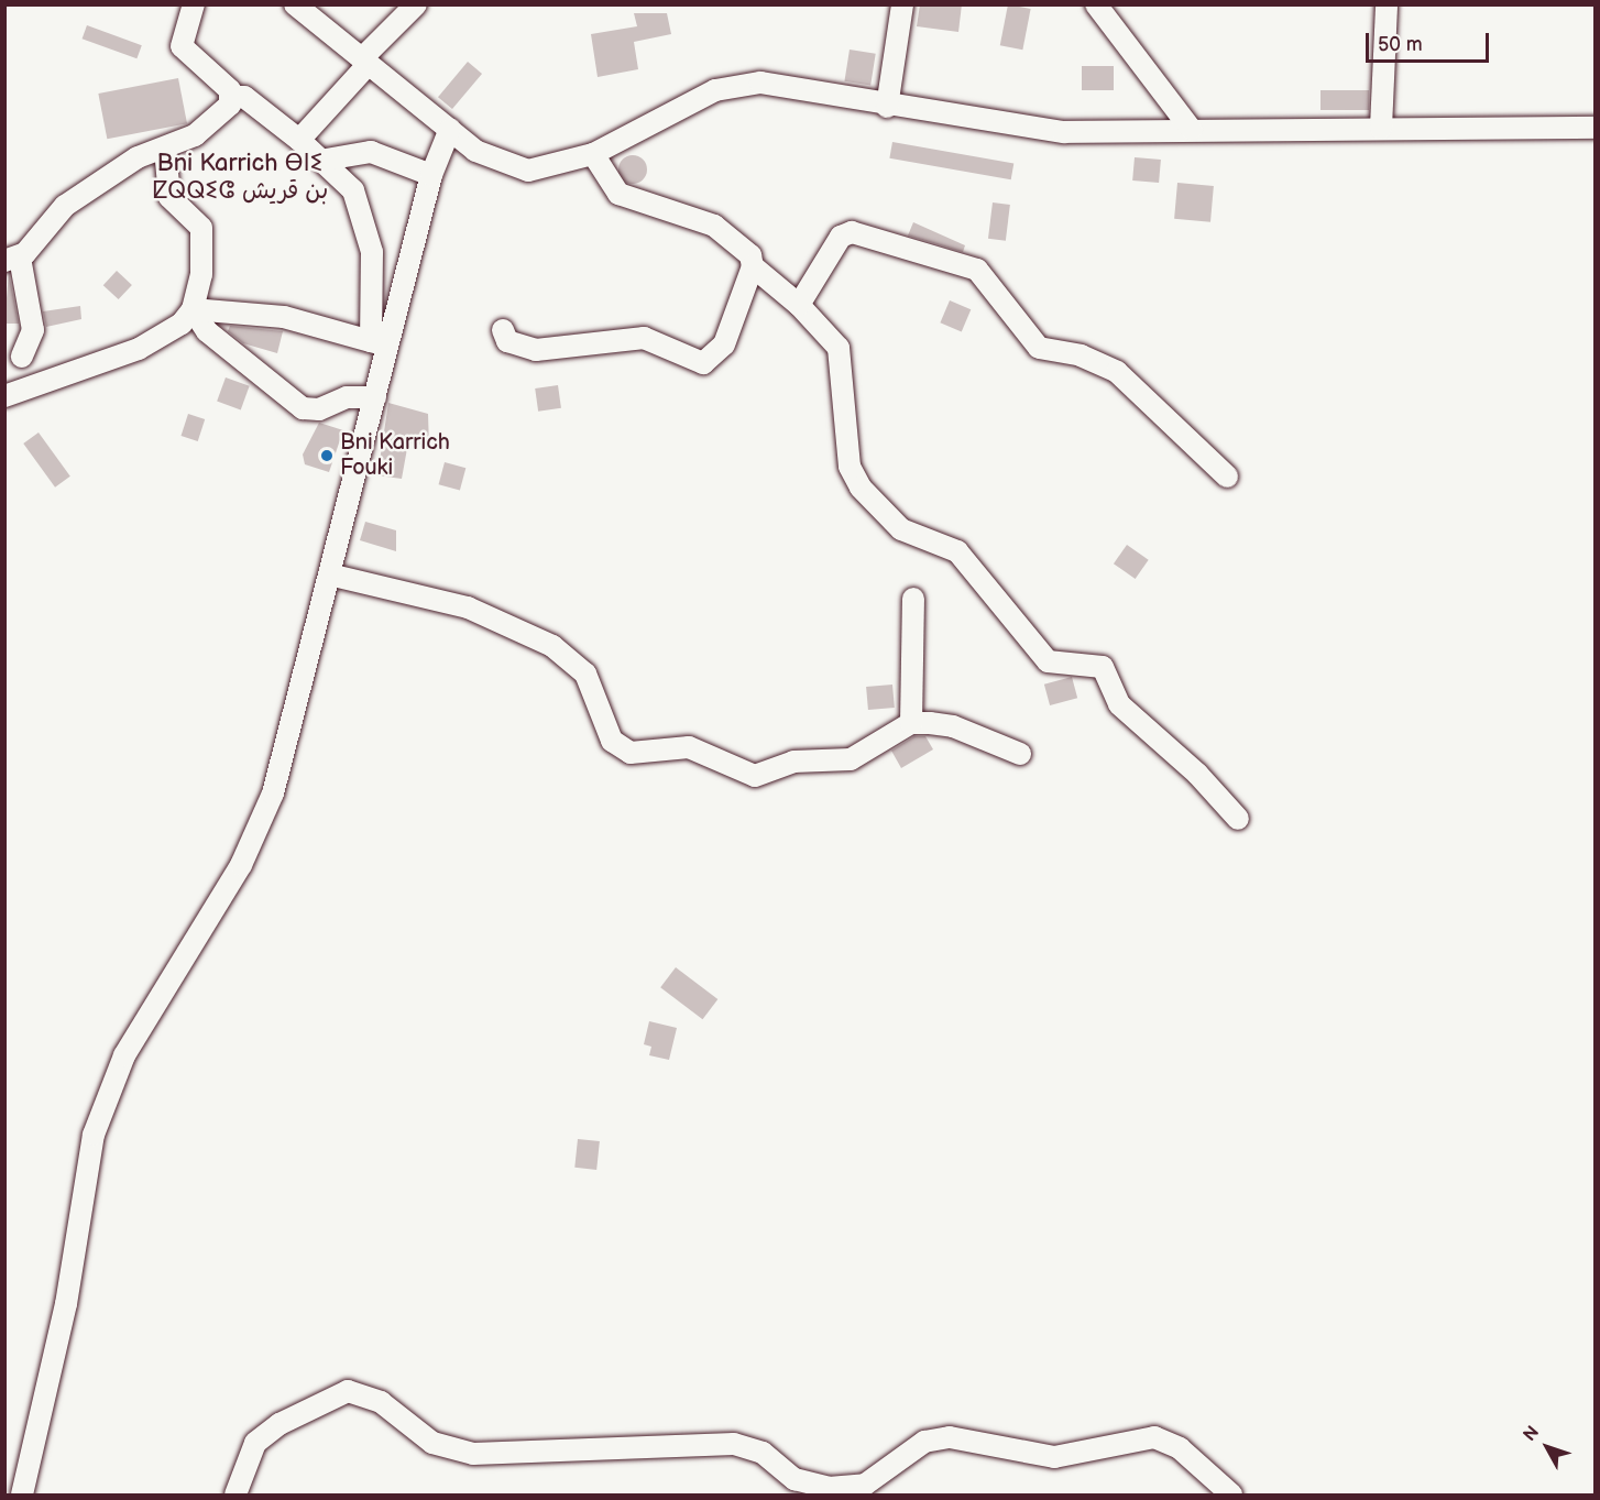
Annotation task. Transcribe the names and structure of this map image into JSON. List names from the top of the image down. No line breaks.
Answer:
{"districts":["Bni Karrich ⴱⵏⵉ ⵇⵕⵕⵉⵛ بن قريش"],"places":["Bni Karrich Fouki"],"scale_bar":"50 m","north":"top left"}
